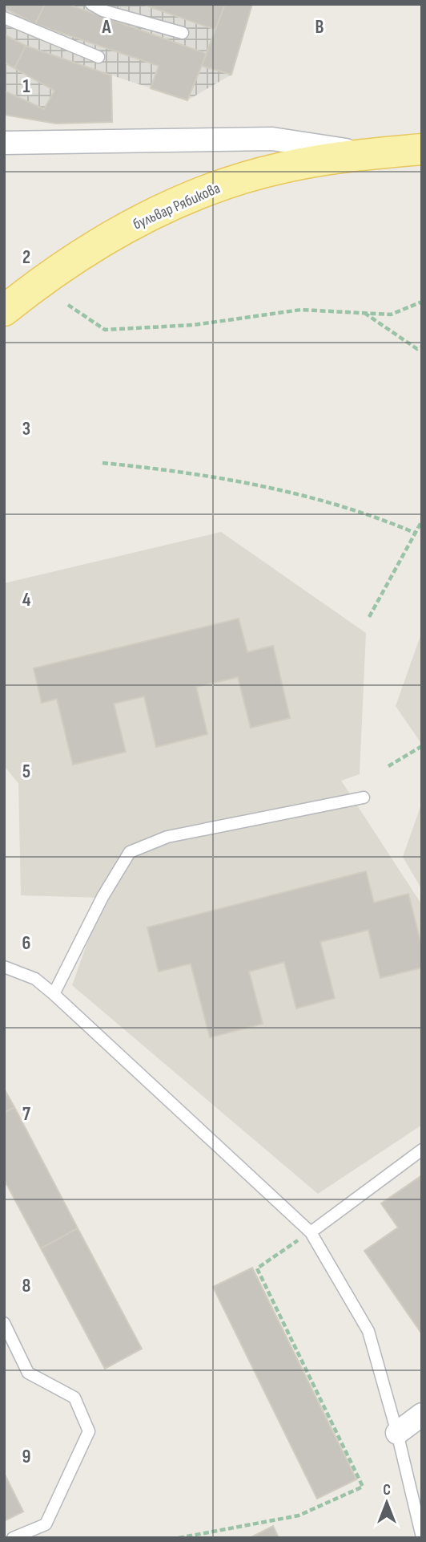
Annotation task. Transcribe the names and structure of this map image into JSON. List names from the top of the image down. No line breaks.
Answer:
{"streets":{"main road":["бульвар Рябикова"]},"north":"top","grid":{"columns":["A","B"],"rows":["1","2","3","4","5","6","7","8","9"]}}
